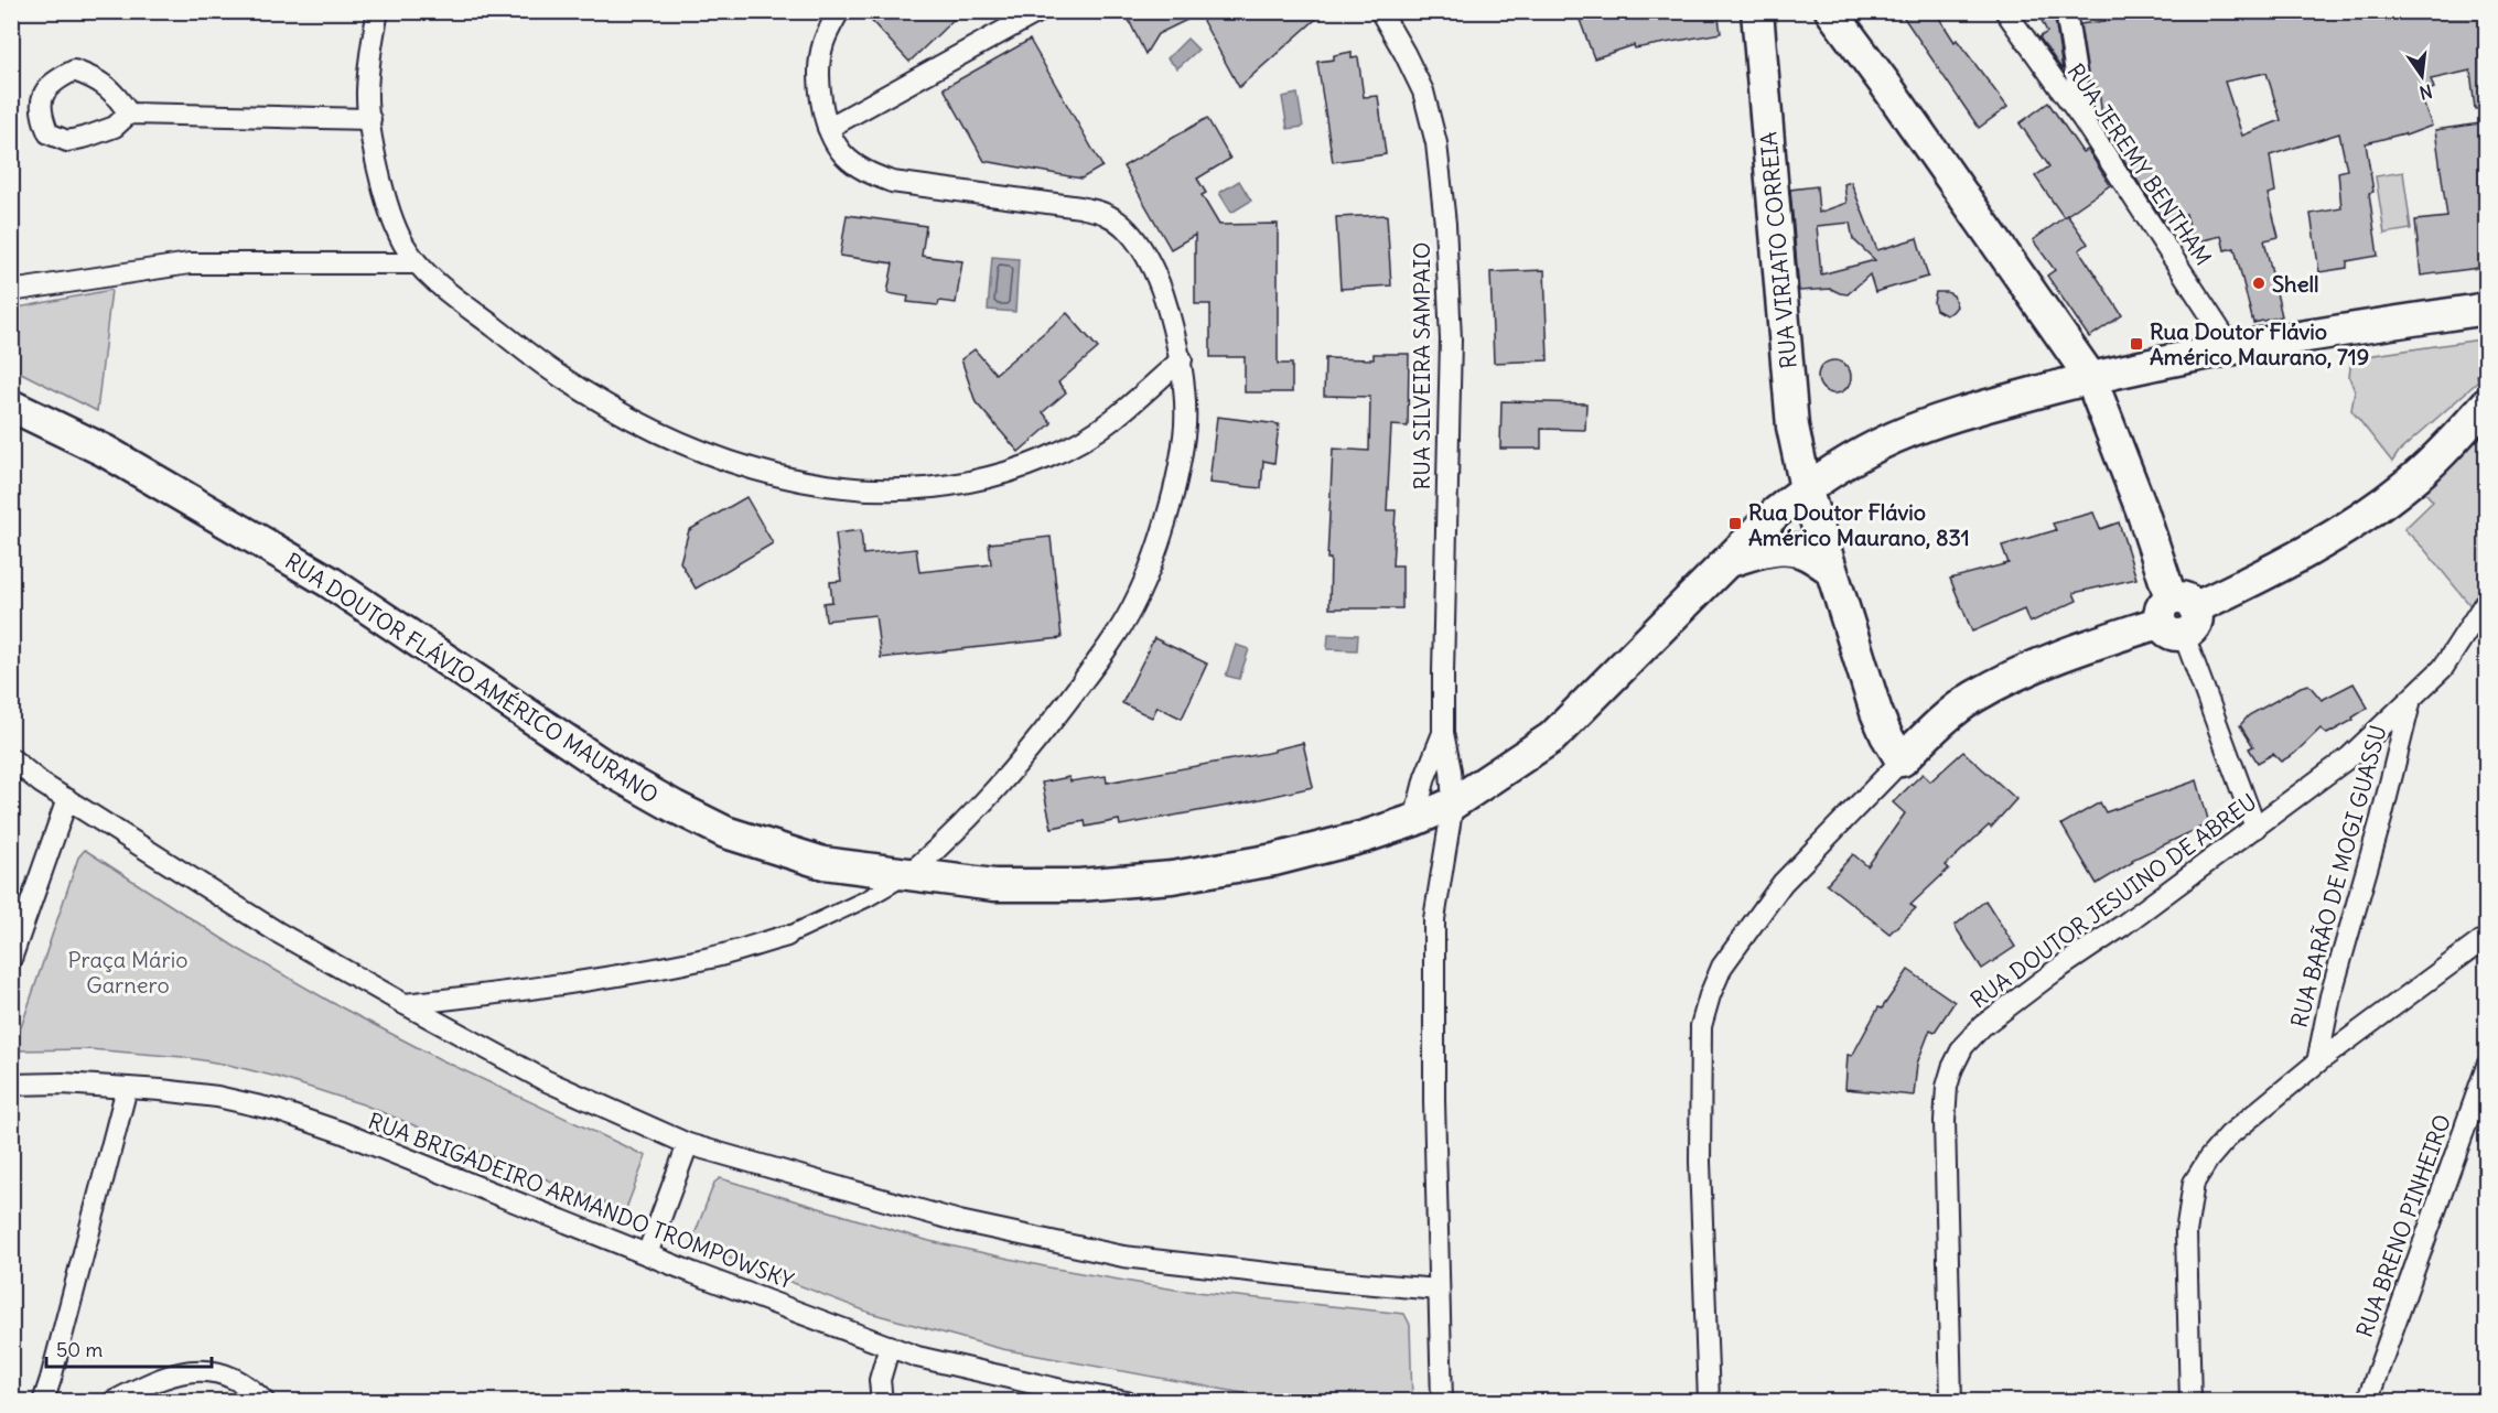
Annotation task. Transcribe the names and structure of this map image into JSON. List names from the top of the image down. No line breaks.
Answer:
{"streets":{"main road":["RUA VIRIATO CORREIA","RUA DOUTOR FLÁVIO AMÉRICO MAURANO"],"street":["RUA JEREMY BENTHAM","RUA SILVEIRA SAMPAIO","RUA BARÃO DE MOGI GUASSU","RUA DOUTOR JESUINO DE ABREU","RUA BRIGADEIRO ARMANDO TROMPOWSKY","RUA BRENO PINHEIRO"]},"crossings":[["RUA JEREMY BENTHAM","RUA DOUTOR FLÁVIO AMÉRICO MAURANO"],["RUA VIRIATO CORREIA","RUA DOUTOR FLÁVIO AMÉRICO MAURANO"],["RUA SILVEIRA SAMPAIO","RUA DOUTOR FLÁVIO AMÉRICO MAURANO"],["RUA BARÃO DE MOGI GUASSU","RUA DOUTOR JESUINO DE ABREU"]],"parks":["Praça Mário Garnero"],"places":{"other":["Shell"],"transit":["Rua Doutor Flávio Américo Maurano, 719","Rua Doutor Flávio Américo Maurano, 831"]},"scale_bar":"50 m","north":"bottom"}
